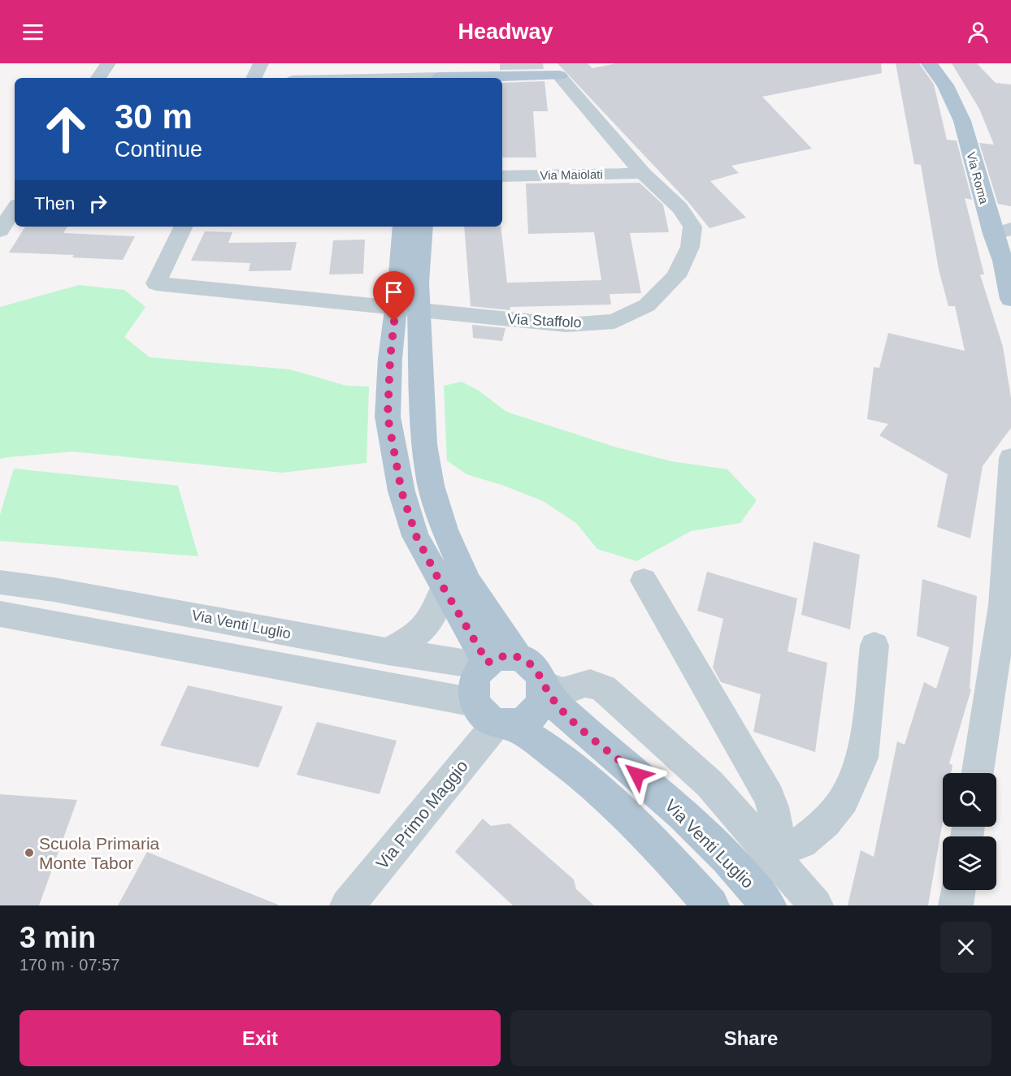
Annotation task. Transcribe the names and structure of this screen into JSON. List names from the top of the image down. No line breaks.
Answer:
{"streets":{"main road":["Via Roma","Via Venti Luglio"],"street":["Via Maiolati","Via Staffolo","Via Primo Maggio"]},"crossings":[["Via Maiolati","Via Staffolo"],["Via Venti Luglio","Via Primo Maggio"]],"places":["Scuola Primaria Monte Tabor"],"page":{"header":"Headway","turn":["30 m","Continue"],"then":"Then","heading":["3 min","170 m · 07:57"],"buttons":["Exit","Share"]}}
